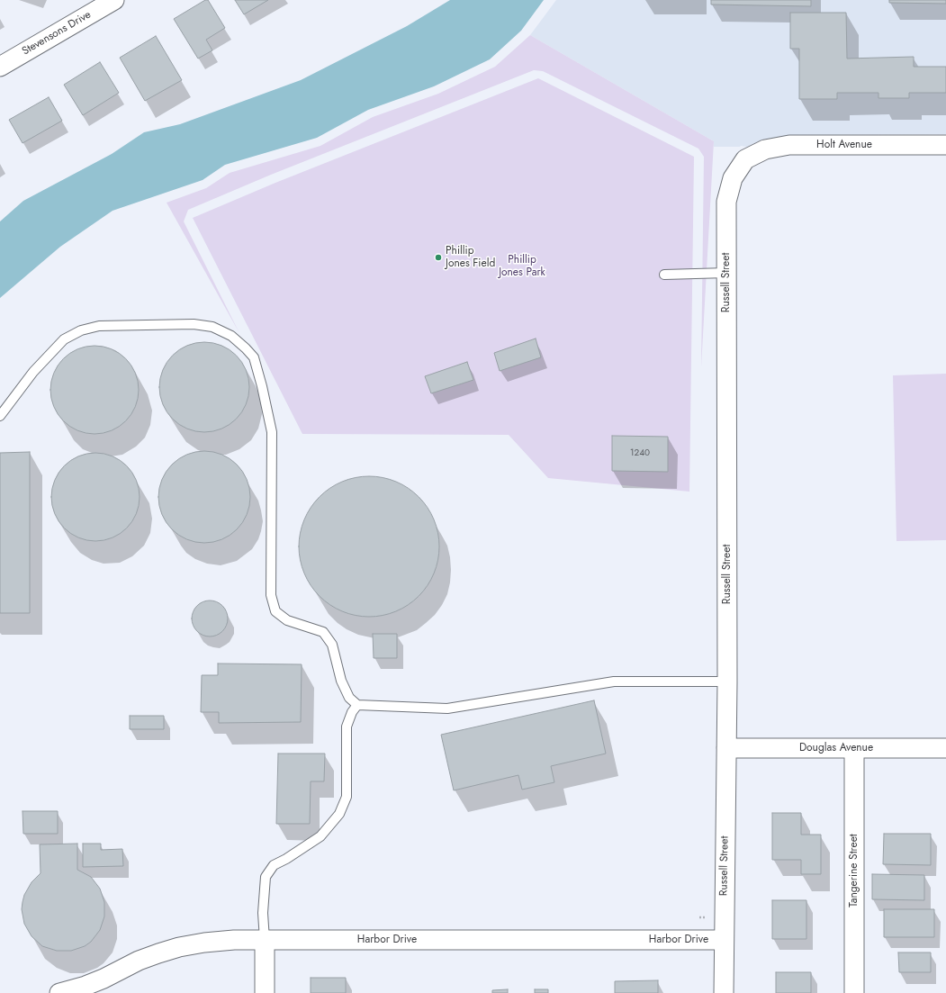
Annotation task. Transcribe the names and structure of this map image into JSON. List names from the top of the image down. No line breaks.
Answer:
{"streets":{"street":["Stevensons Drive","Holt Avenue","Russell Street","Douglas Avenue","Tangerine Street","Harbor Drive"]},"crossings":[["Holt Avenue","Russell Street"],["Russell Street","Douglas Avenue"],["Russell Street","Harbor Drive"],["Douglas Avenue","Tangerine Street"]],"parks":["Phillip Jones Park"],"places":["Phillip Jones Field"],"house_numbers":["1240"]}
